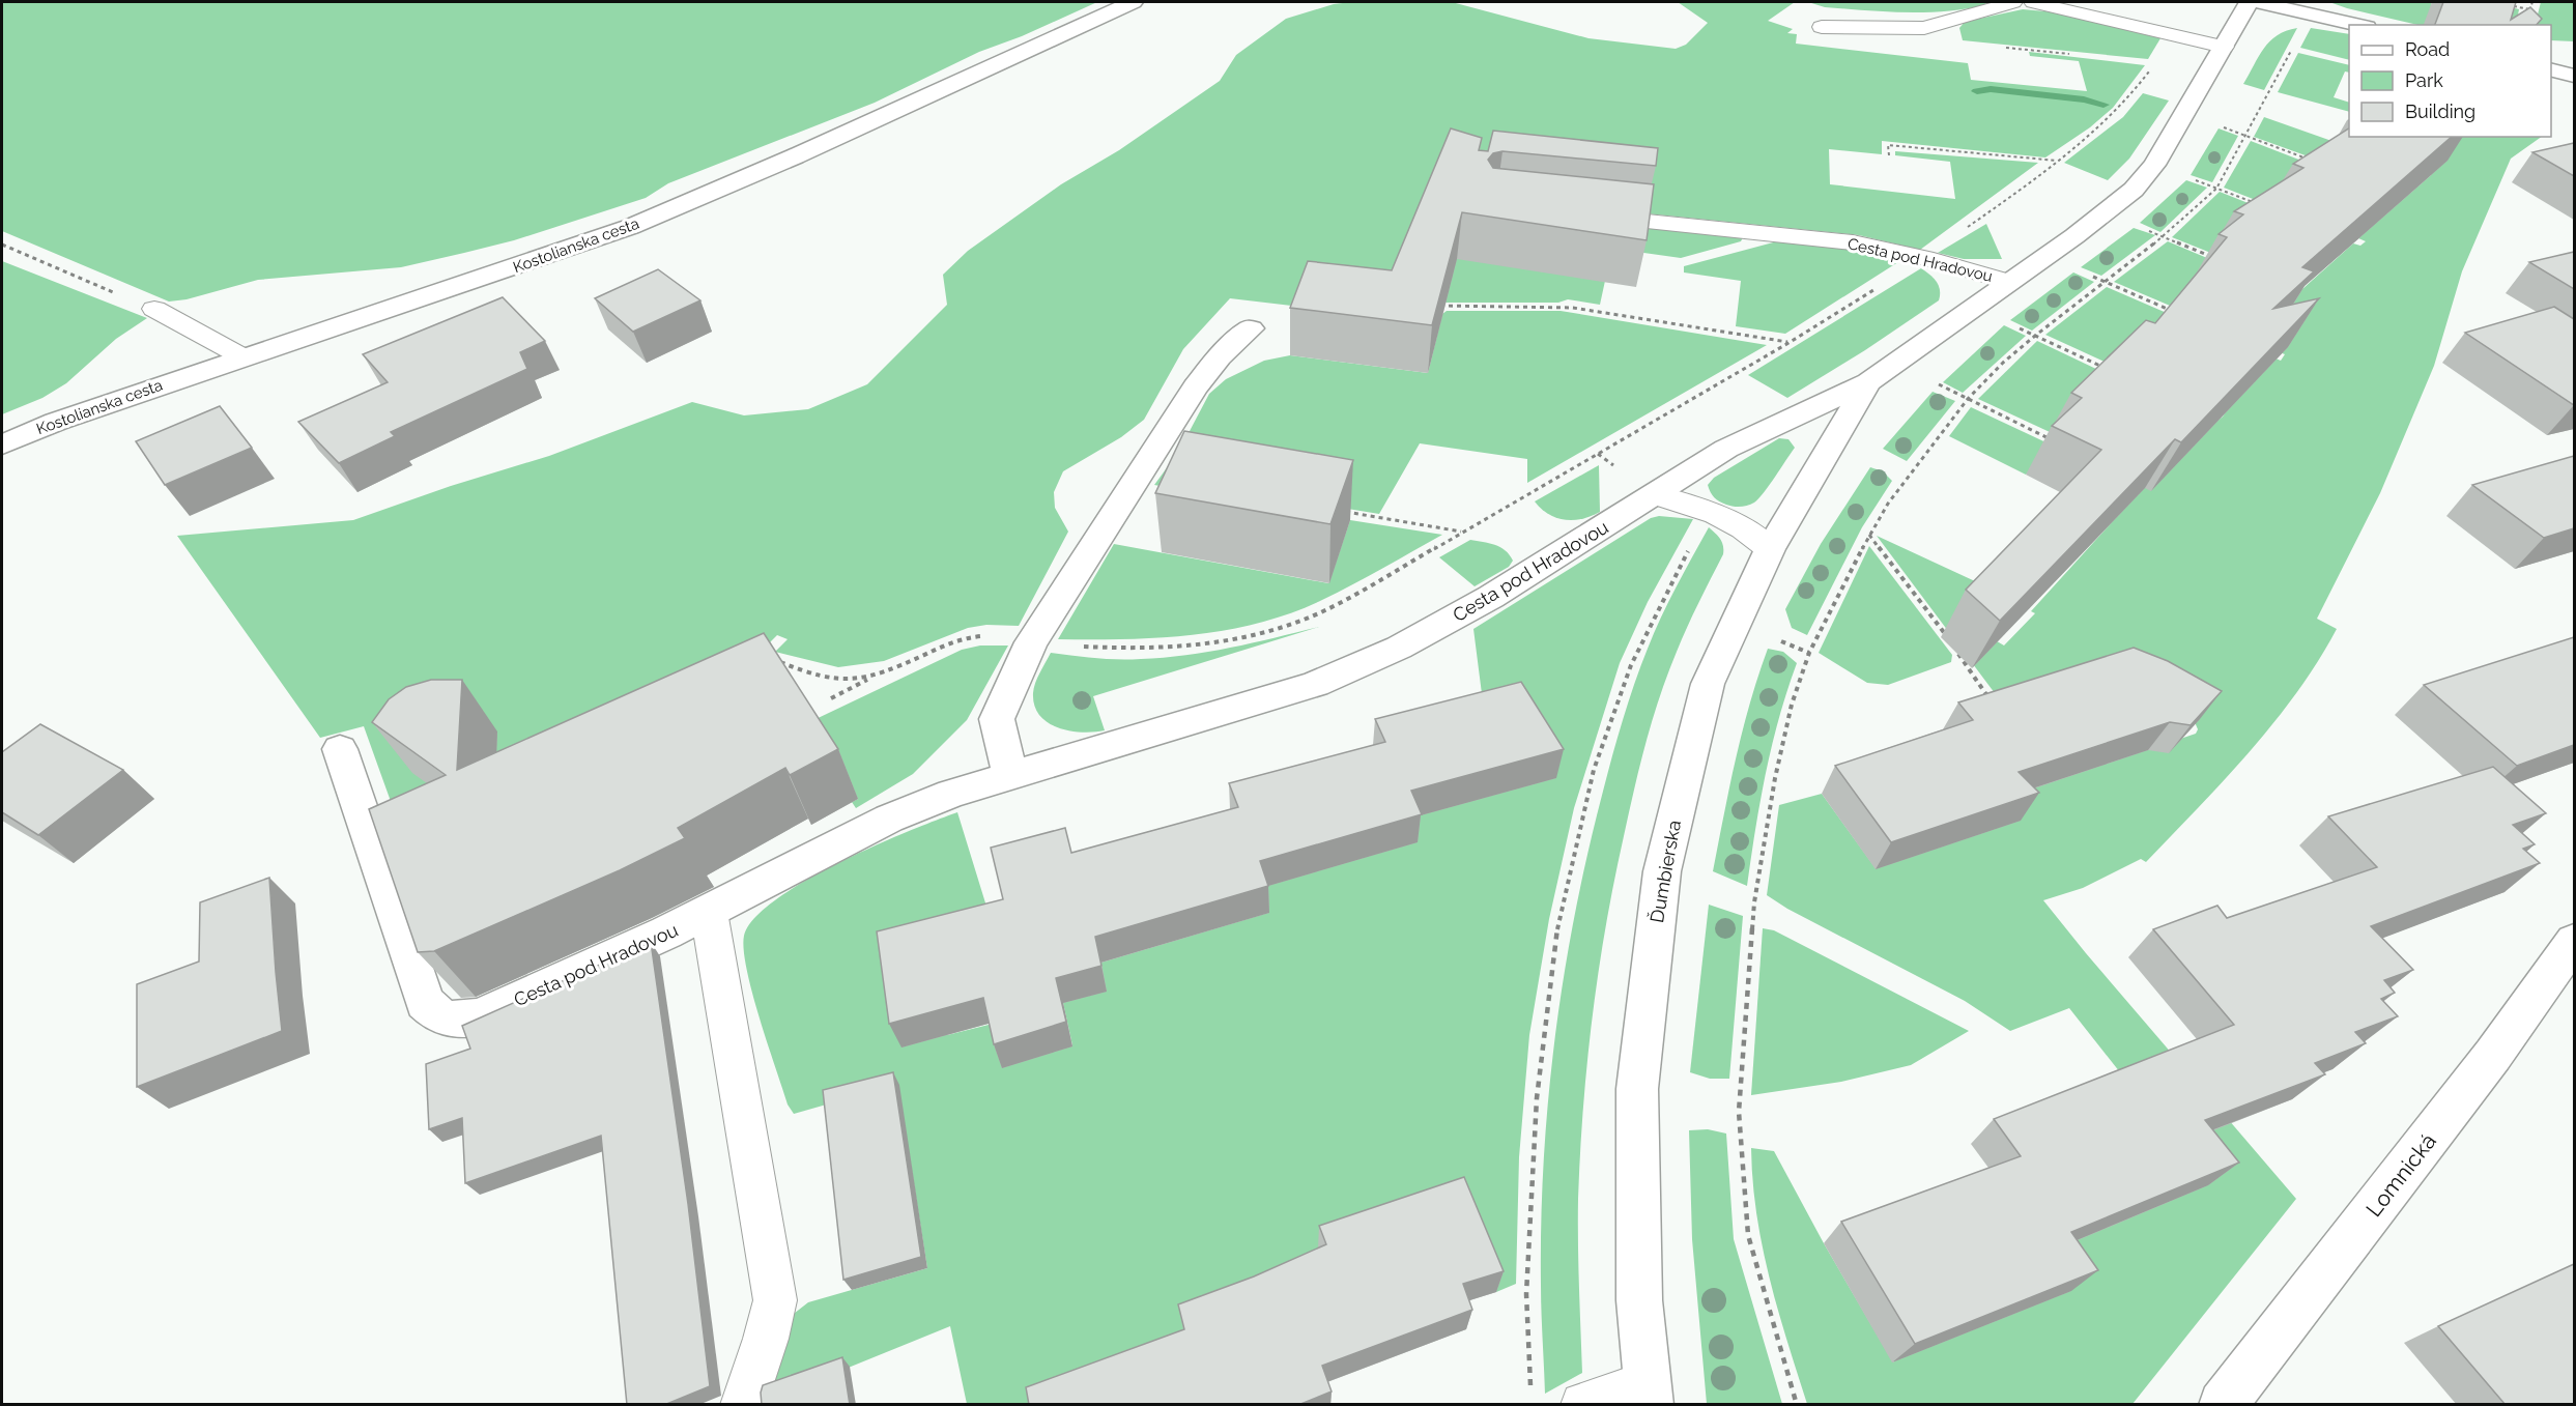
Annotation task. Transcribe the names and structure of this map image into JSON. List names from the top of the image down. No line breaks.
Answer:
{"streets":{"street":["Kostolianska cesta","Cesta pod Hradovou","Ďumbierska","Lomnická"]},"crossings":[["Cesta pod Hradovou","Ďumbierska"]],"legend":["Road","Park","Building"]}
